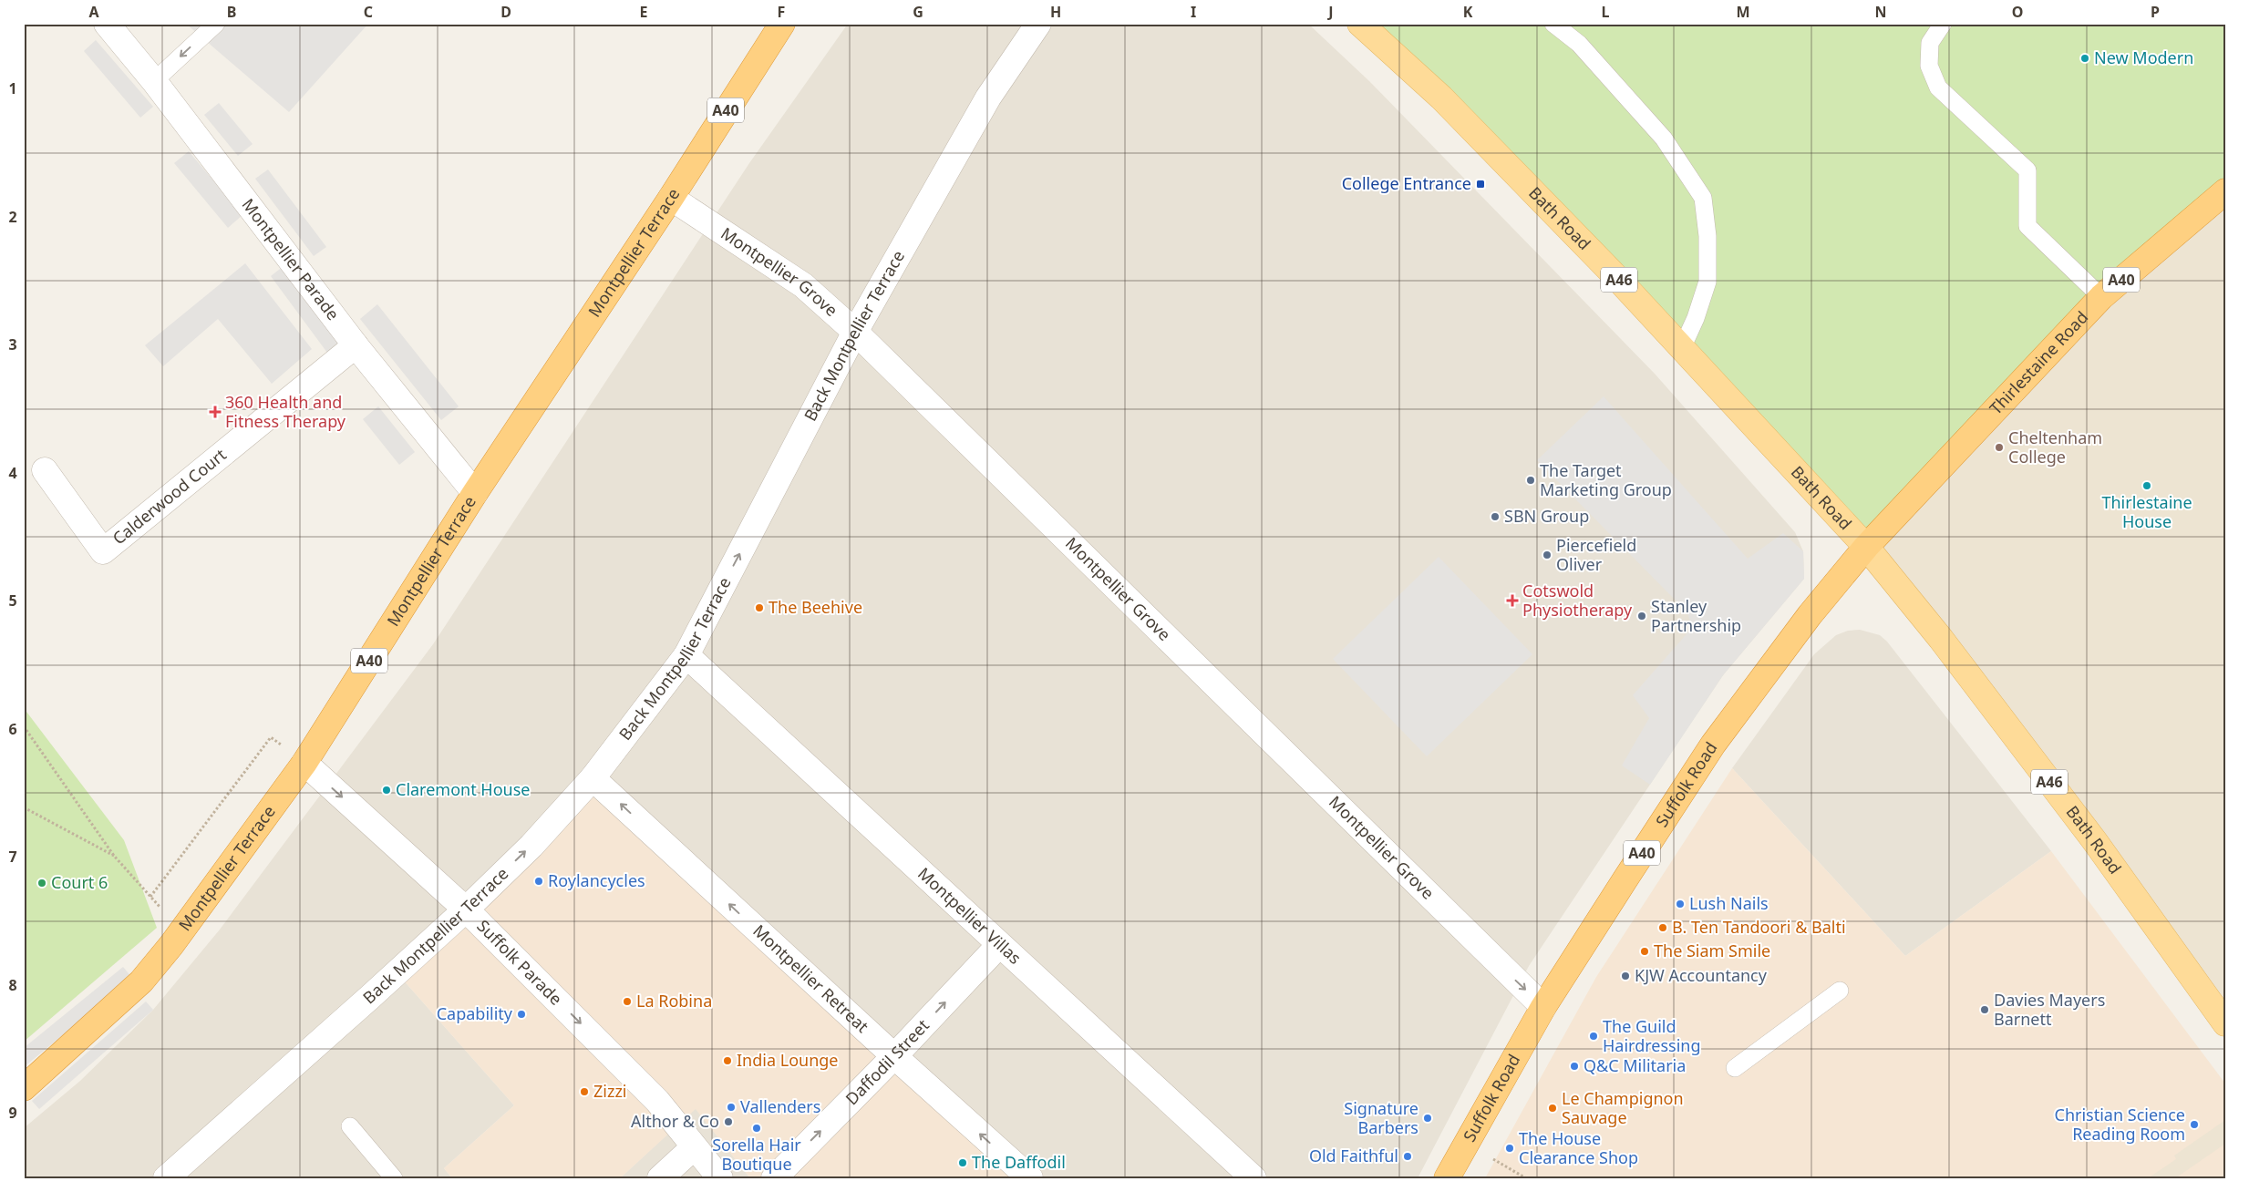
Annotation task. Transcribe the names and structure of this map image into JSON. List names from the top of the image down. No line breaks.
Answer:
{"streets":{"highway":["A40","Montpellier Terrace","Thirlestaine Road","Suffolk Road"],"main road":["Bath Road","A46"],"street":["Montpellier Parade","Montpellier Grove","Back Montpellier Terrace","Calderwood Court","Montpellier Villas","Suffolk Parade","Montpellier Retreat","Daffodil Street"]},"crossings":[["Bath Road","Thirlestaine Road"],["Bath Road","Suffolk Road"],["Montpellier Terrace","Montpellier Parade"],["Montpellier Terrace","Montpellier Grove"],["Montpellier Terrace","Suffolk Parade"],["Montpellier Parade","Calderwood Court"],["Montpellier Grove","Back Montpellier Terrace"],["Montpellier Grove","Suffolk Road"],["Back Montpellier Terrace","Montpellier Villas"],["Back Montpellier Terrace","Suffolk Parade"],["Back Montpellier Terrace","Montpellier Retreat"],["Thirlestaine Road","Suffolk Road"],["Montpellier Villas","Daffodil Street"],["Montpellier Retreat","Daffodil Street"]],"one_way":["Montpellier Grove","Back Montpellier Terrace","Suffolk Parade","Montpellier Retreat","Daffodil Street"],"places":{"other":["New Modern","Cheltenham College","The Target Marketing Group","Thirlestaine House","SBN Group","Piercefield Oliver","The Beehive","Stanley Partnership","Claremont House","Roylancycles","Court 6","Lush Nails","B. Ten Tandoori & Balti","The Siam Smile","KJW Accountancy","La Robina","Davies Mayers Barnett","Capability","The Guild Hairdressing","India Lounge","Q&C Militaria","Zizzi","Vallenders","Le Champignon Sauvage","Signature Barbers","Althor & Co","Christian Science Reading Room","Sorella Hair Boutique","The House Clearance Shop","Old Faithful","The Daffodil"],"transit":["College Entrance"],"health":["360 Health and Fitness Therapy","Cotswold Physiotherapy"]},"grid":{"columns":["A","B","C","D","E","F","G","H","I","J","K","L","M","N","O","P"],"rows":["1","2","3","4","5","6","7","8","9"]}}
